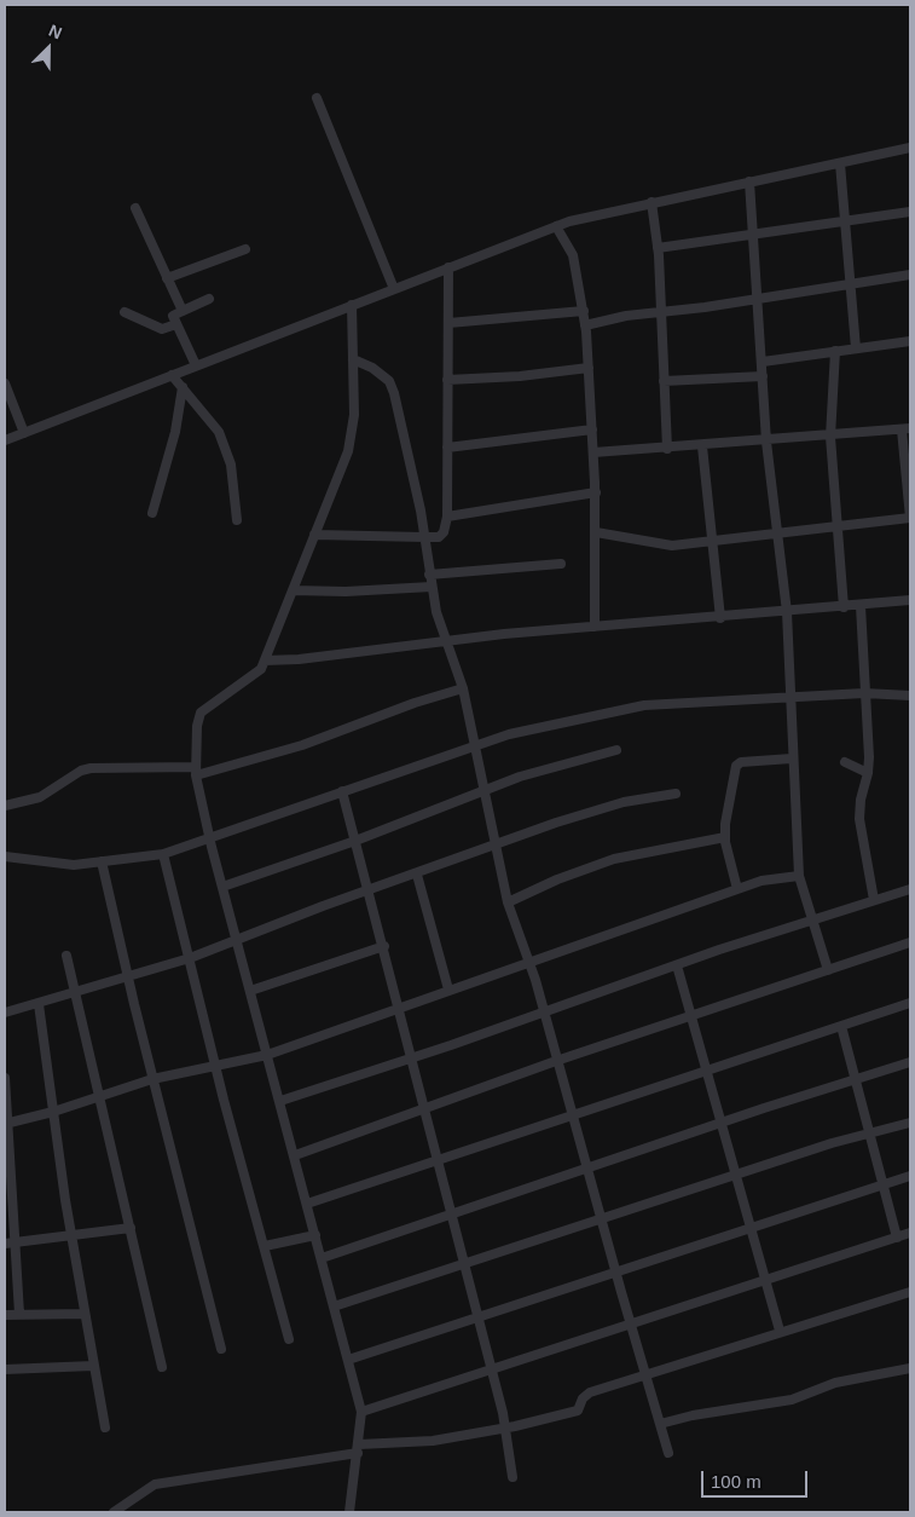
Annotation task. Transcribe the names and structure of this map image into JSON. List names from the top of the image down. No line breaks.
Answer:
{"scale_bar":"100 m","north":"top right"}
